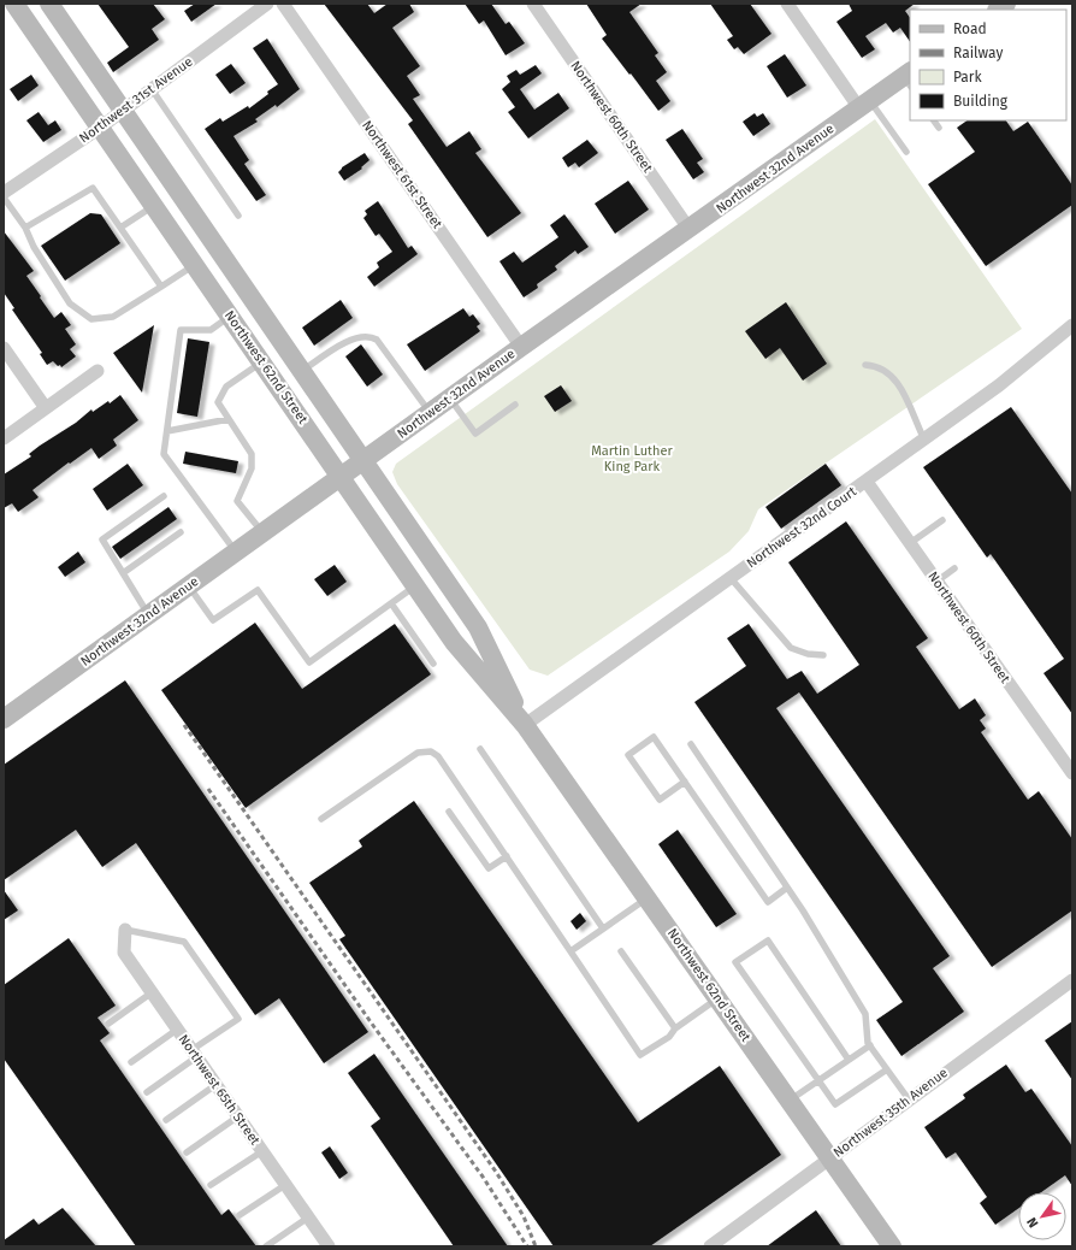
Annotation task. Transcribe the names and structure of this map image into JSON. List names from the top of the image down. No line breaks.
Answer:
{"streets":{"main road":["Northwest 32nd Avenue","Northwest 62nd Street"],"street":["Northwest 31st Avenue","Northwest 60th Street","Northwest 61st Street","Northwest 32nd Court","Northwest 65th Street","Northwest 35th Avenue"]},"crossings":[["Northwest 31st Avenue","Northwest 62nd Street"],["Northwest 60th Street","Northwest 32nd Avenue"],["Northwest 60th Street","Northwest 32nd Court"],["Northwest 32nd Avenue","Northwest 61st Street"],["Northwest 32nd Avenue","Northwest 62nd Street"],["Northwest 62nd Street","Northwest 32nd Court"],["Northwest 62nd Street","Northwest 35th Avenue"]],"parks":["Martin Luther King Park"],"legend":["Road","Railway","Park","Building"],"north":"bottom left"}
